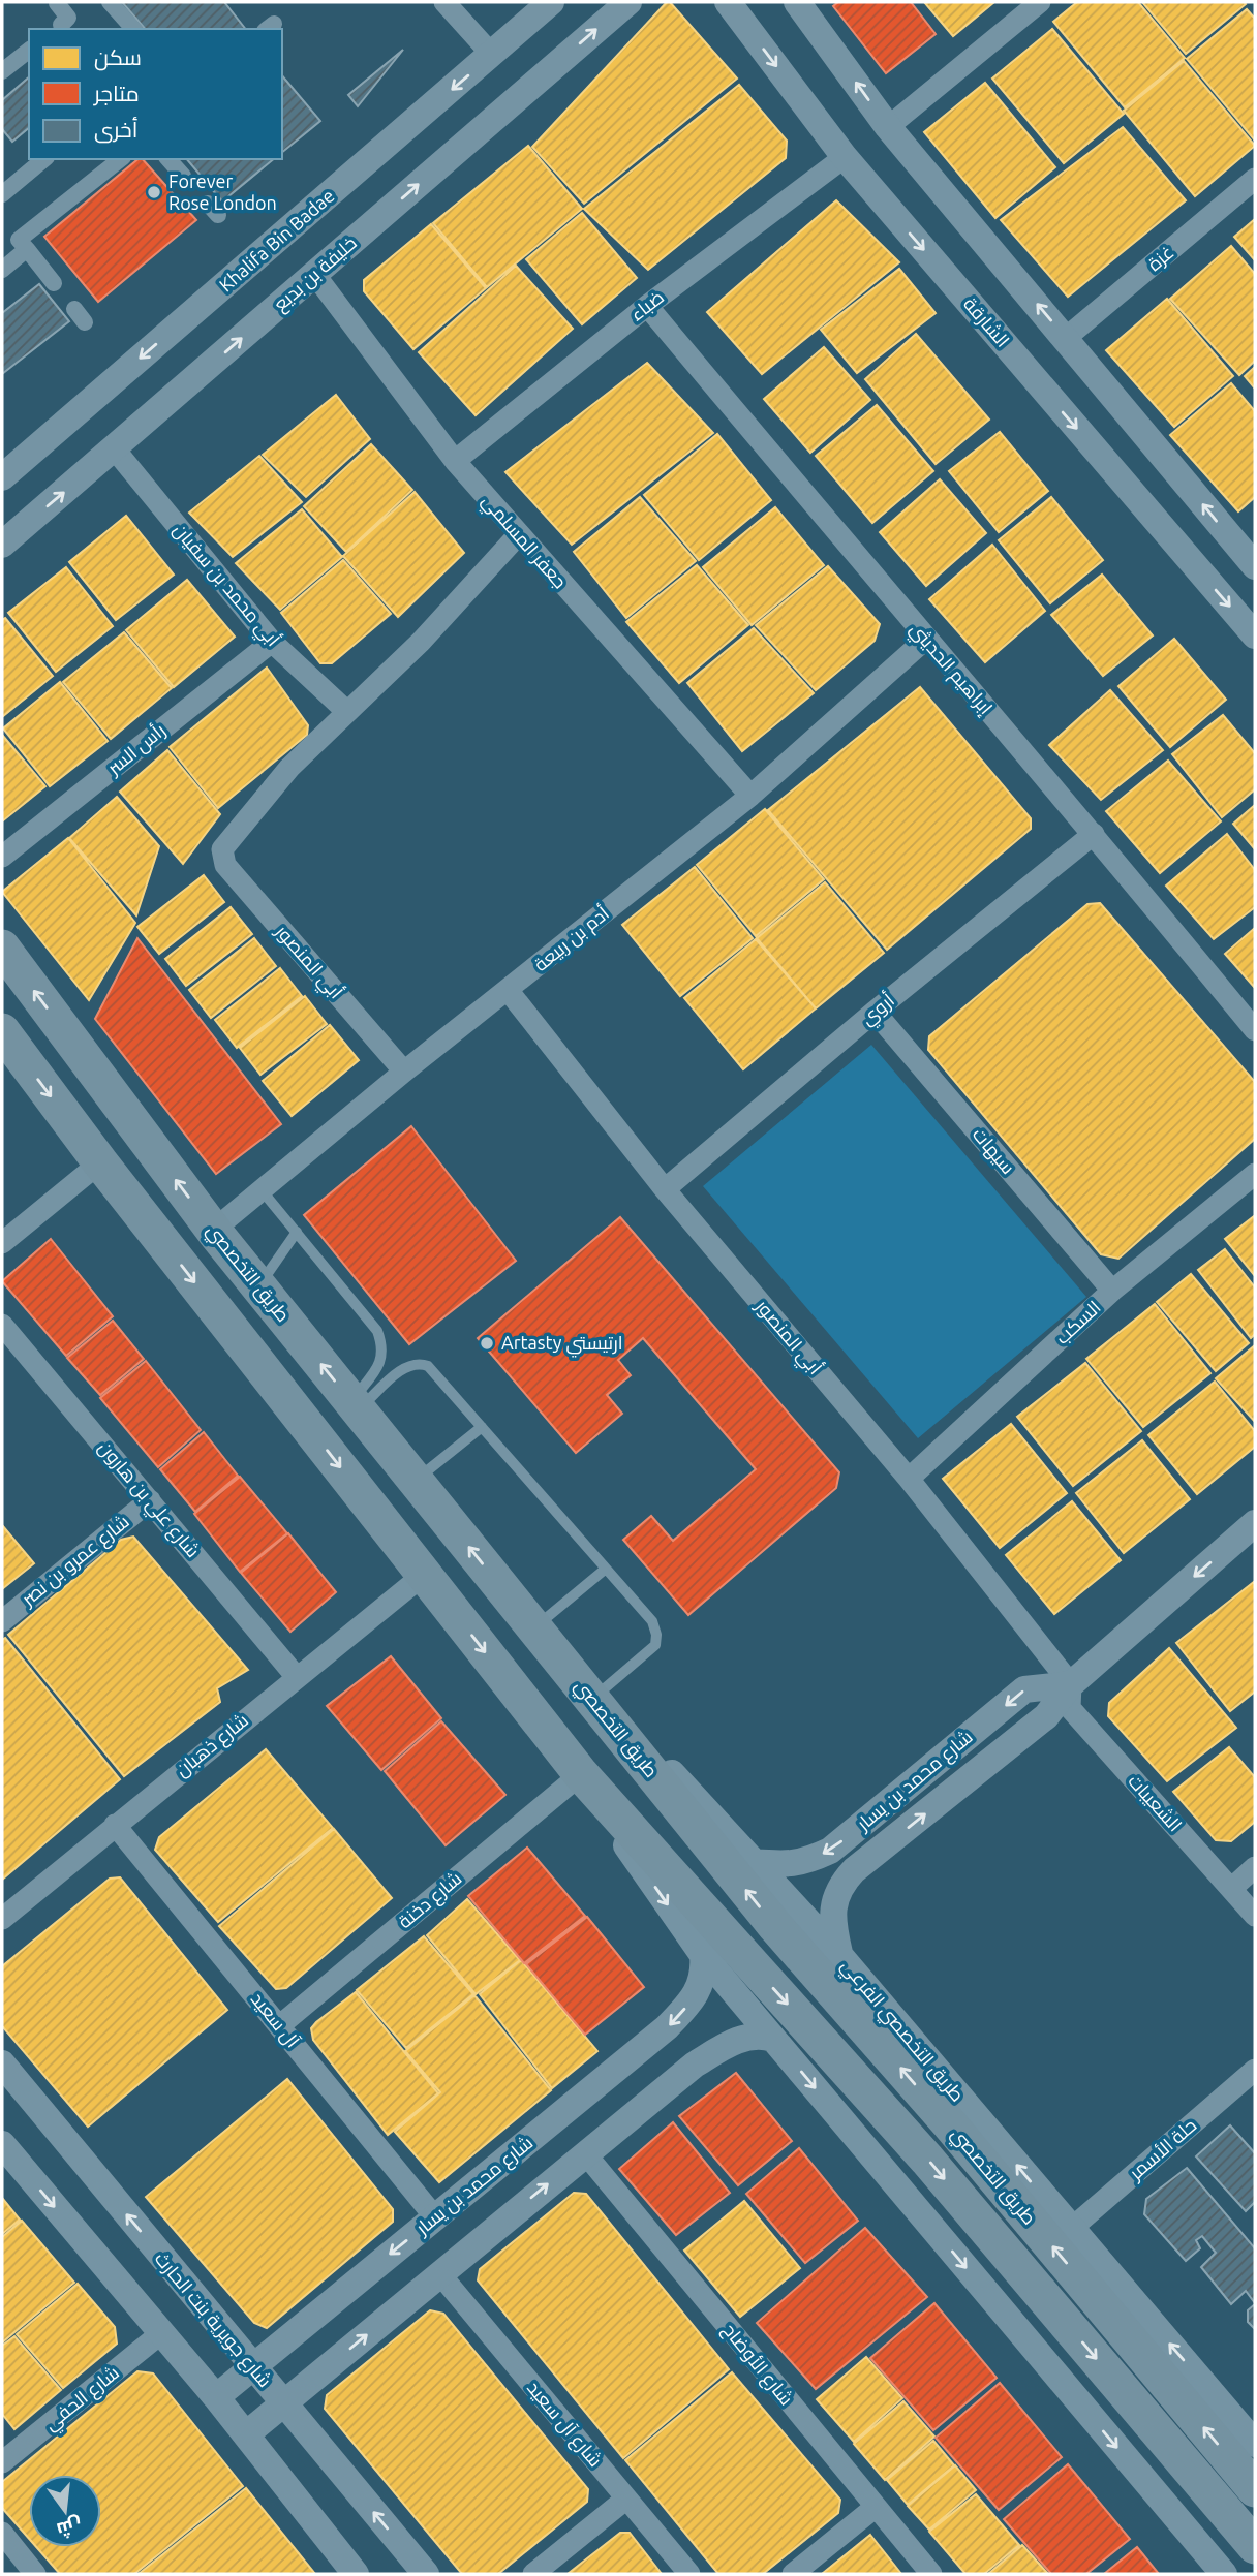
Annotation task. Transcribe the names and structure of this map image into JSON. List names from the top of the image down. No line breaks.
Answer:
{"streets":{"main road":["طريق التخصصي"],"street":["Khalifa Bin Badae","غزة","خليفة بن بديع","ضباء","الشارقة","جعفر المسلمي","أبي محمد بن سفيان","إبراهيم الحديثي","رأس السر","أدم بن ربيعة","أبي المنصور","أروي","سيهات","السكب","شارع علي بن هارون","شارع عمرو بن نصر","شارع ذهبان","شارع محمد بن يسار","الشعيبات","شارع دخنة","آل سعيد","طريق التخصصي الفرعي","حلة الأسمر","شارع جويرية بنت الحارث","شارع الأوضاح","شارع الحفي","شارع آل سعيد"]},"crossings":[["خليفة بن بديع","جعفر المسلمي"],["خليفة بن بديع","أبي محمد بن سفيان"],["ضباء","الشارقة"],["ضباء","جعفر المسلمي"],["ضباء","إبراهيم الحديثي"],["جعفر المسلمي","أدم بن ربيعة"],["أبي محمد بن سفيان","رأس السر"],["أبي محمد بن سفيان","أبي المنصور"],["إبراهيم الحديثي","أدم بن ربيعة"],["إبراهيم الحديثي","أروي"],["أدم بن ربيعة","أبي المنصور"],["أدم بن ربيعة","طريق التخصصي"],["أبي المنصور","أروي"],["أبي المنصور","السكب"],["أبي المنصور","شارع محمد بن يسار"],["أبي المنصور","الشعيبات"],["أروي","سيهات"],["سيهات","السكب"],["طريق التخصصي","طريق التخصصي الفرعي"],["شارع علي بن هارون","شارع عمرو بن نصر"],["شارع علي بن هارون","شارع ذهبان"],["شارع ذهبان","آل سعيد"],["شارع محمد بن يسار","الشعيبات"],["شارع محمد بن يسار","آل سعيد"],["شارع محمد بن يسار","طريق التخصصي الفرعي"],["شارع محمد بن يسار","شارع جويرية بنت الحارث"],["شارع دخنة","آل سعيد"],["طريق التخصصي الفرعي","حلة الأسمر"]],"one_way":["خليفة بن بديع"],"places":["Forever Rose London","Artasty ارتيستي"],"legend":["سكن","متاجر","أخرى"],"north":"bottom"}
